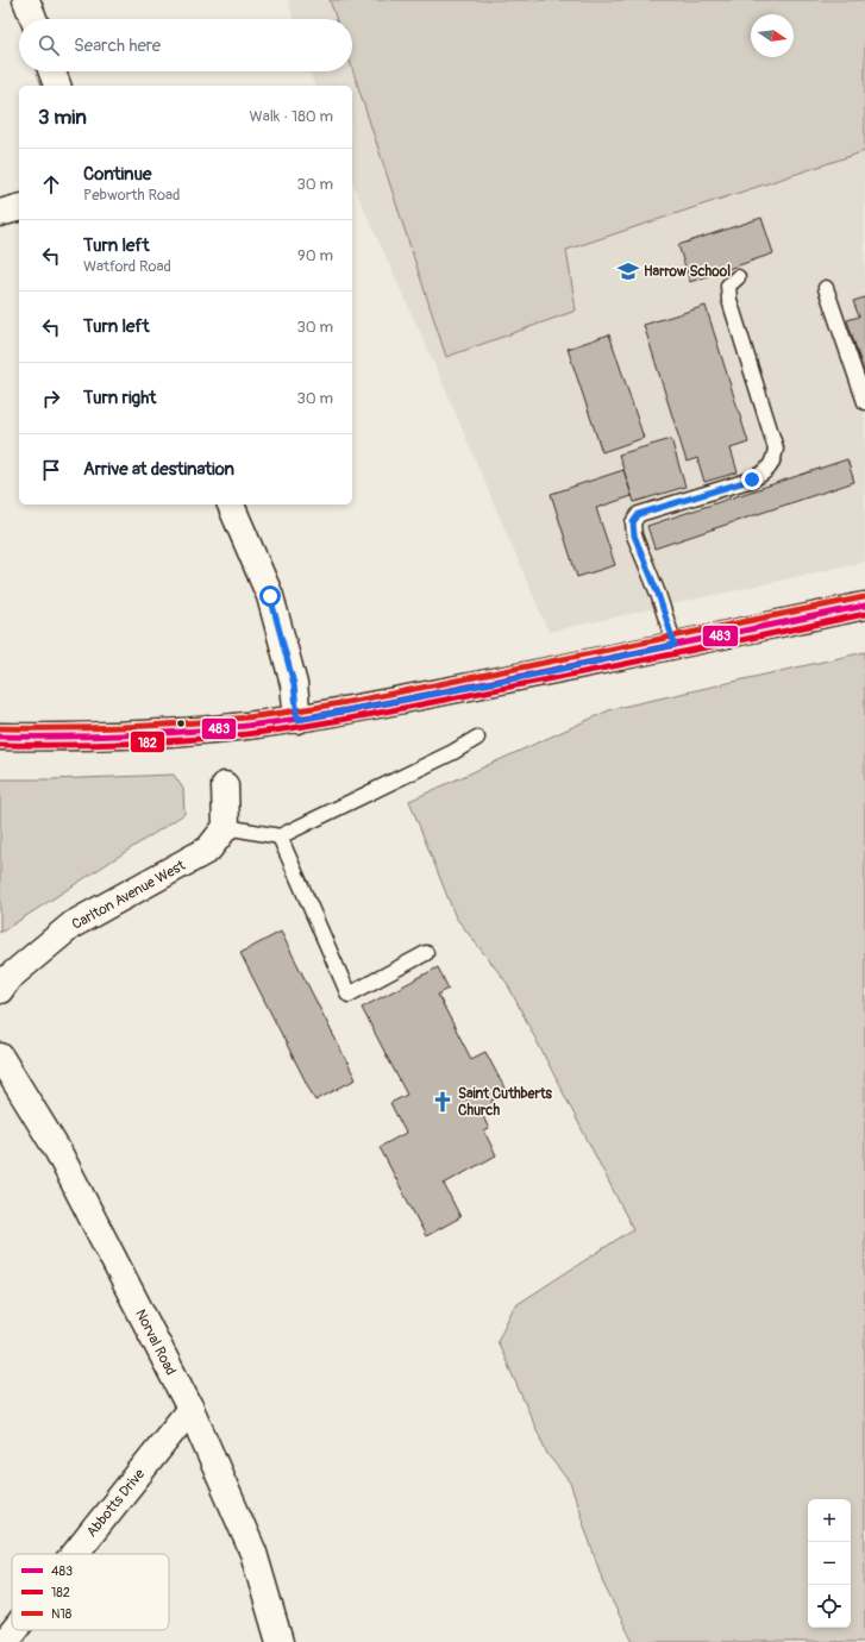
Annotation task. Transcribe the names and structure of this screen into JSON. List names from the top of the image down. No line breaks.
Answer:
{"streets":{"street":["Carlton Avenue West","Norval Road","Abbotts Drive"]},"crossings":[["Norval Road","Abbotts Drive"]],"places":{"school or university":["Harrow School"],"church":["Saint Cuthberts Church"]},"lines":["transit line N18","transit line 483","transit line 182"],"legend":["483","182","N18"],"north":"right","page":{"search":"Search here","heading":["3 min","Walk · 180 m"],"list":[["Continue","Pebworth Road","30 m"],["Turn left","Watford Road","90 m"],["Turn left","30 m"],["Turn right","30 m"],"Arrive at destination"],"map_buttons":["+","−"]}}
